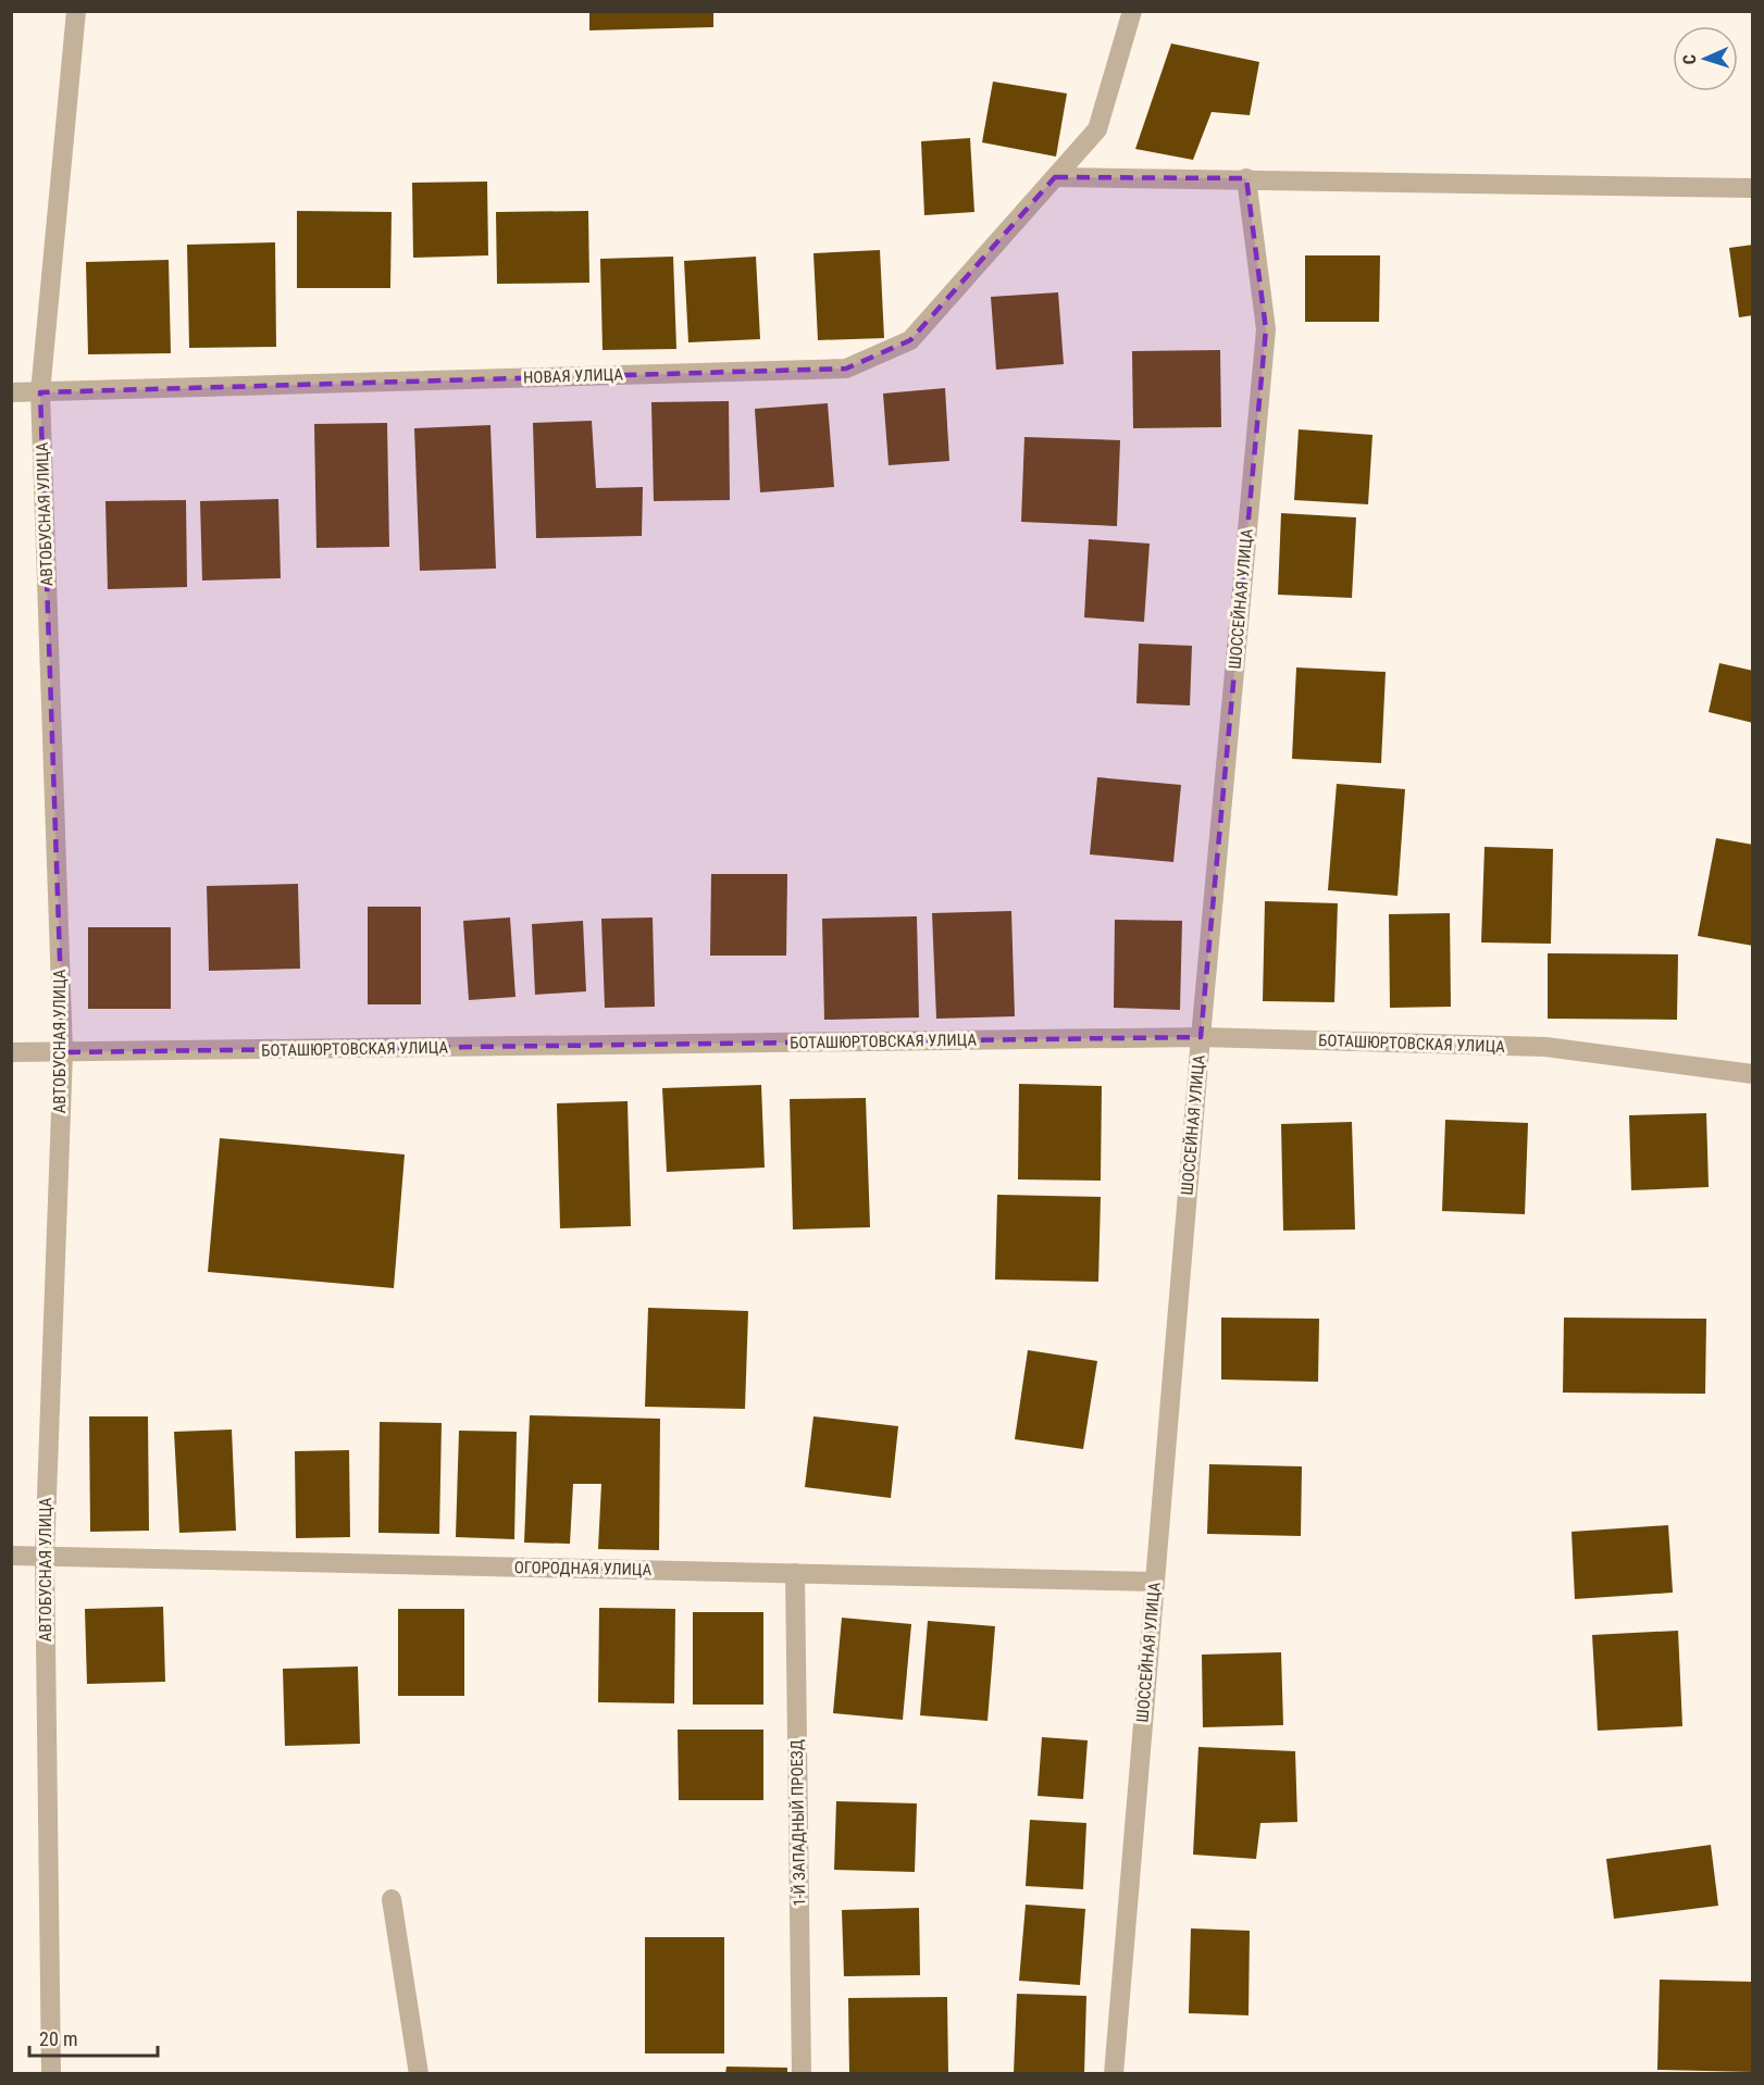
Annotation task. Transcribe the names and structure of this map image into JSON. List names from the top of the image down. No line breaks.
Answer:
{"streets":{"street":["НОВАЯ УЛИЦА","АВТОБУСНАЯ УЛИЦА","ШОССЕЙНАЯ УЛИЦА","БОТАШЮРТОВСКАЯ УЛИЦА","ОГОРОДНАЯ УЛИЦА","1-Й ЗАПАДНЫЙ ПРОЕЗД"]},"crossings":[["НОВАЯ УЛИЦА","АВТОБУСНАЯ УЛИЦА"],["АВТОБУСНАЯ УЛИЦА","БОТАШЮРТОВСКАЯ УЛИЦА"],["АВТОБУСНАЯ УЛИЦА","ОГОРОДНАЯ УЛИЦА"],["ШОССЕЙНАЯ УЛИЦА","БОТАШЮРТОВСКАЯ УЛИЦА"],["ШОССЕЙНАЯ УЛИЦА","ОГОРОДНАЯ УЛИЦА"],["ОГОРОДНАЯ УЛИЦА","1-Й ЗАПАДНЫЙ ПРОЕЗД"]],"scale_bar":"20 m","north":"left"}
